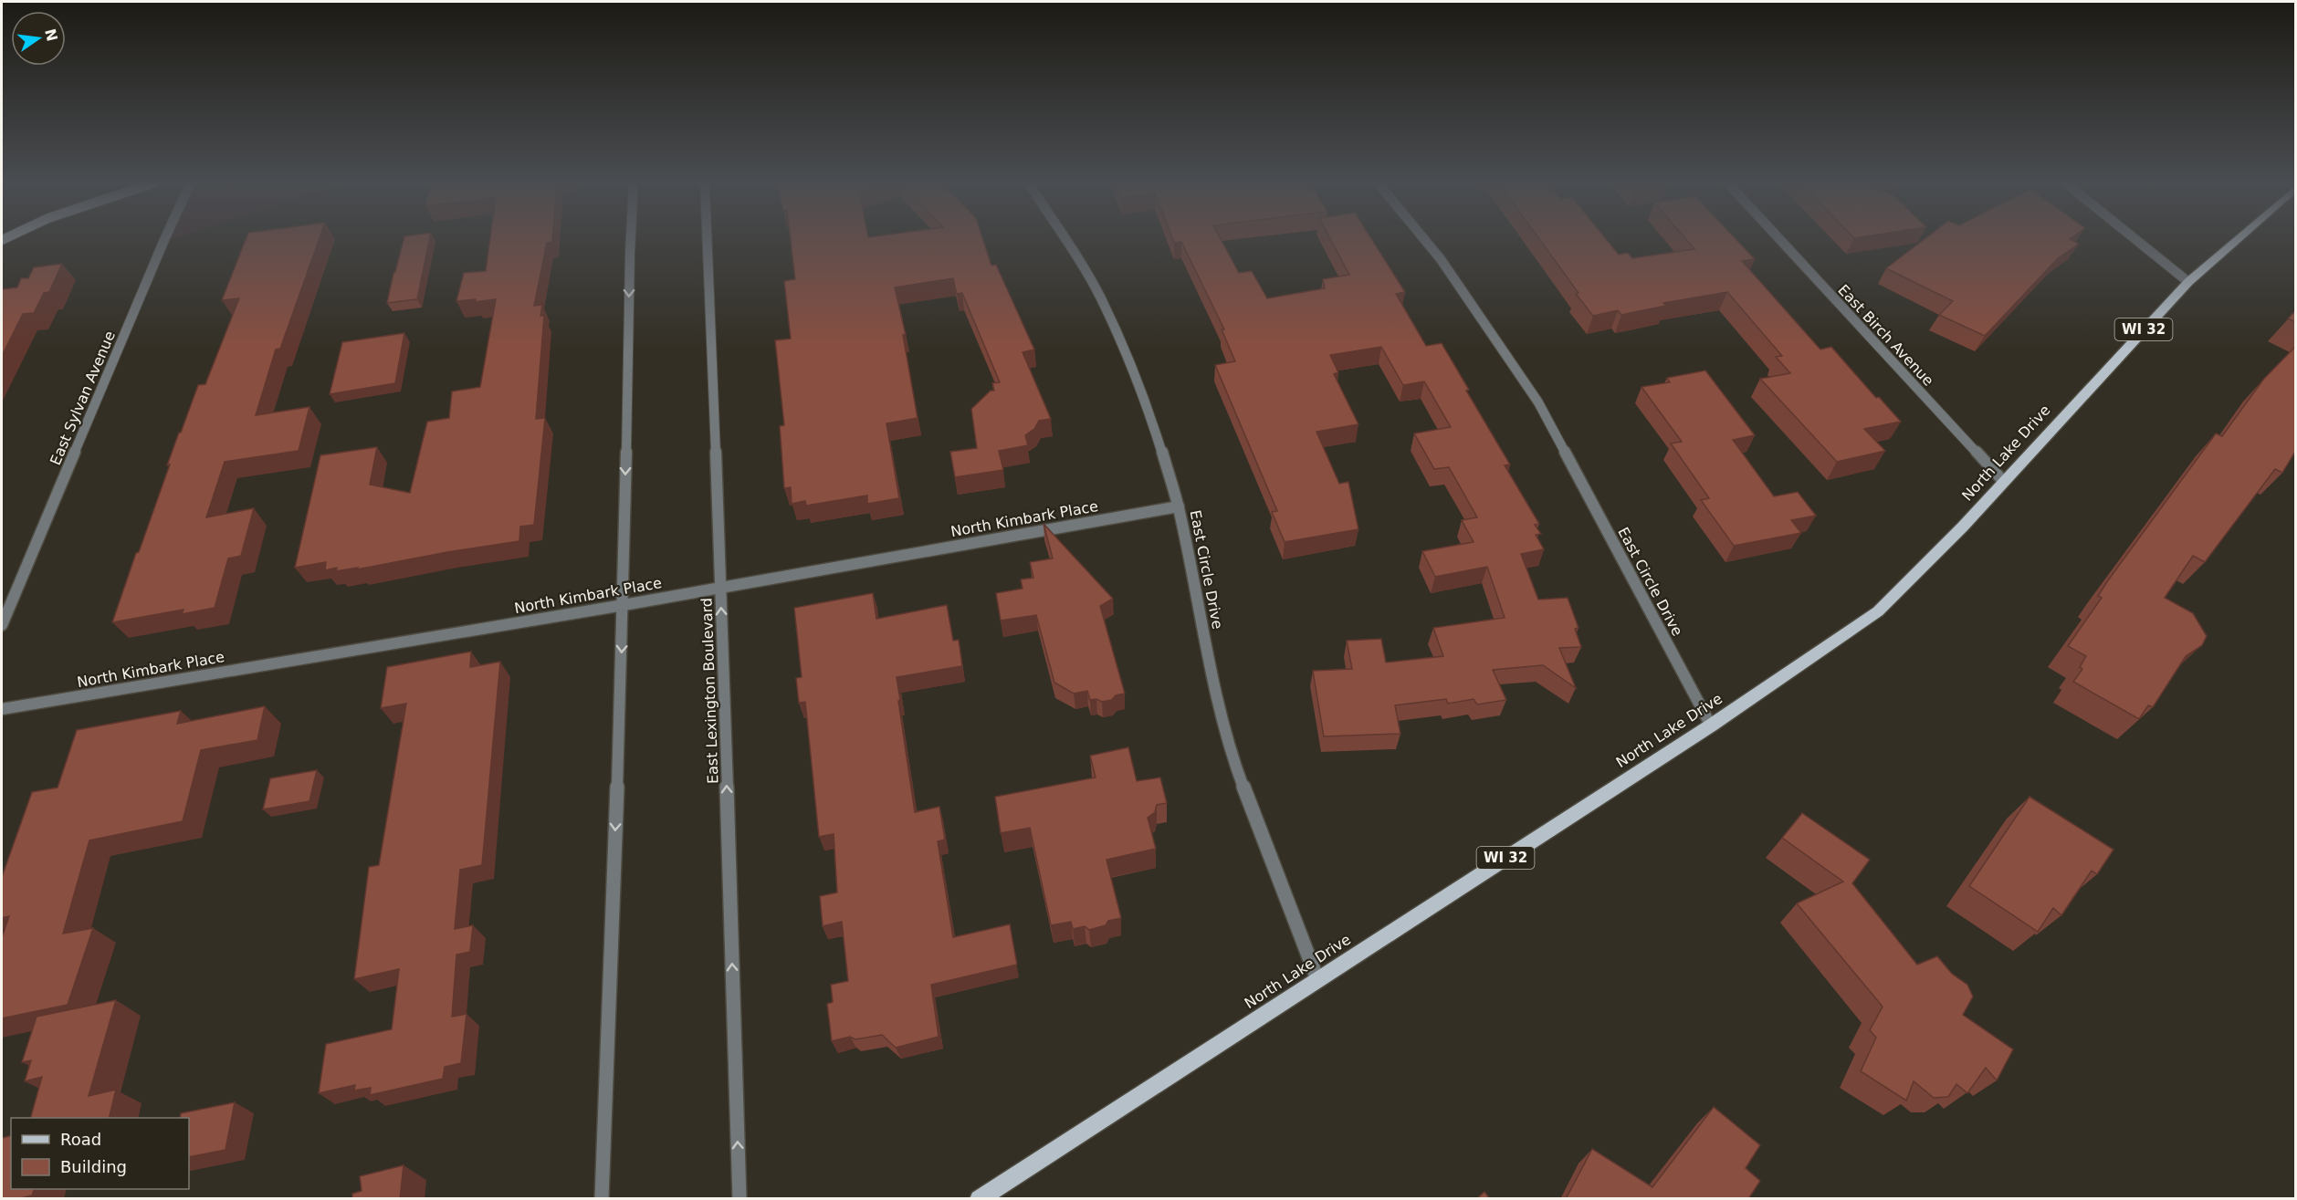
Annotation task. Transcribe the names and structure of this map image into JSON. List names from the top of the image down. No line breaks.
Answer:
{"streets":{"main road":["WI 32","North Lake Drive"],"street":["East Birch Avenue","East Sylvan Avenue","North Kimbark Place","East Circle Drive","East Lexington Boulevard"]},"crossings":[["East Birch Avenue","North Lake Drive"],["North Lake Drive","East Circle Drive"],["North Kimbark Place","East Circle Drive"],["North Kimbark Place","East Lexington Boulevard"]],"one_way":["East Lexington Boulevard"],"legend":["Road","Building"],"north":"right"}
